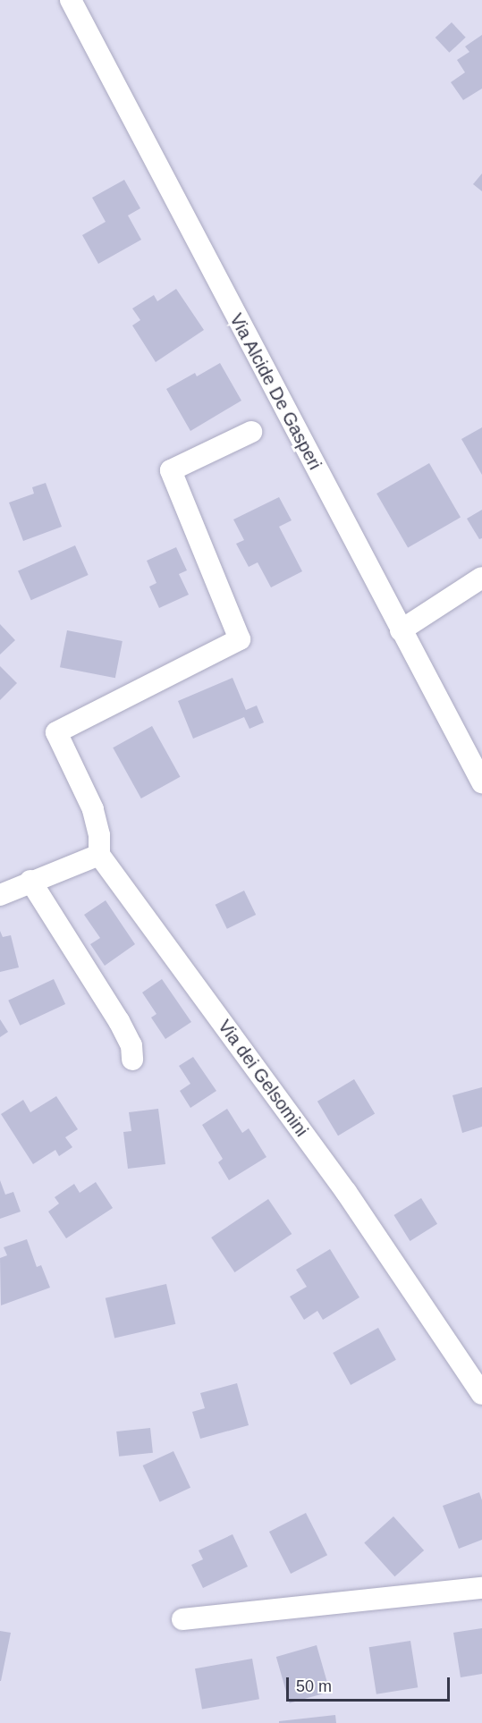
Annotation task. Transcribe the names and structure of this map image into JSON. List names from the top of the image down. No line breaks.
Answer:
{"streets":{"street":["Via Alcide De Gasperi","Via dei Gelsomini"]},"scale_bar":"50 m"}
